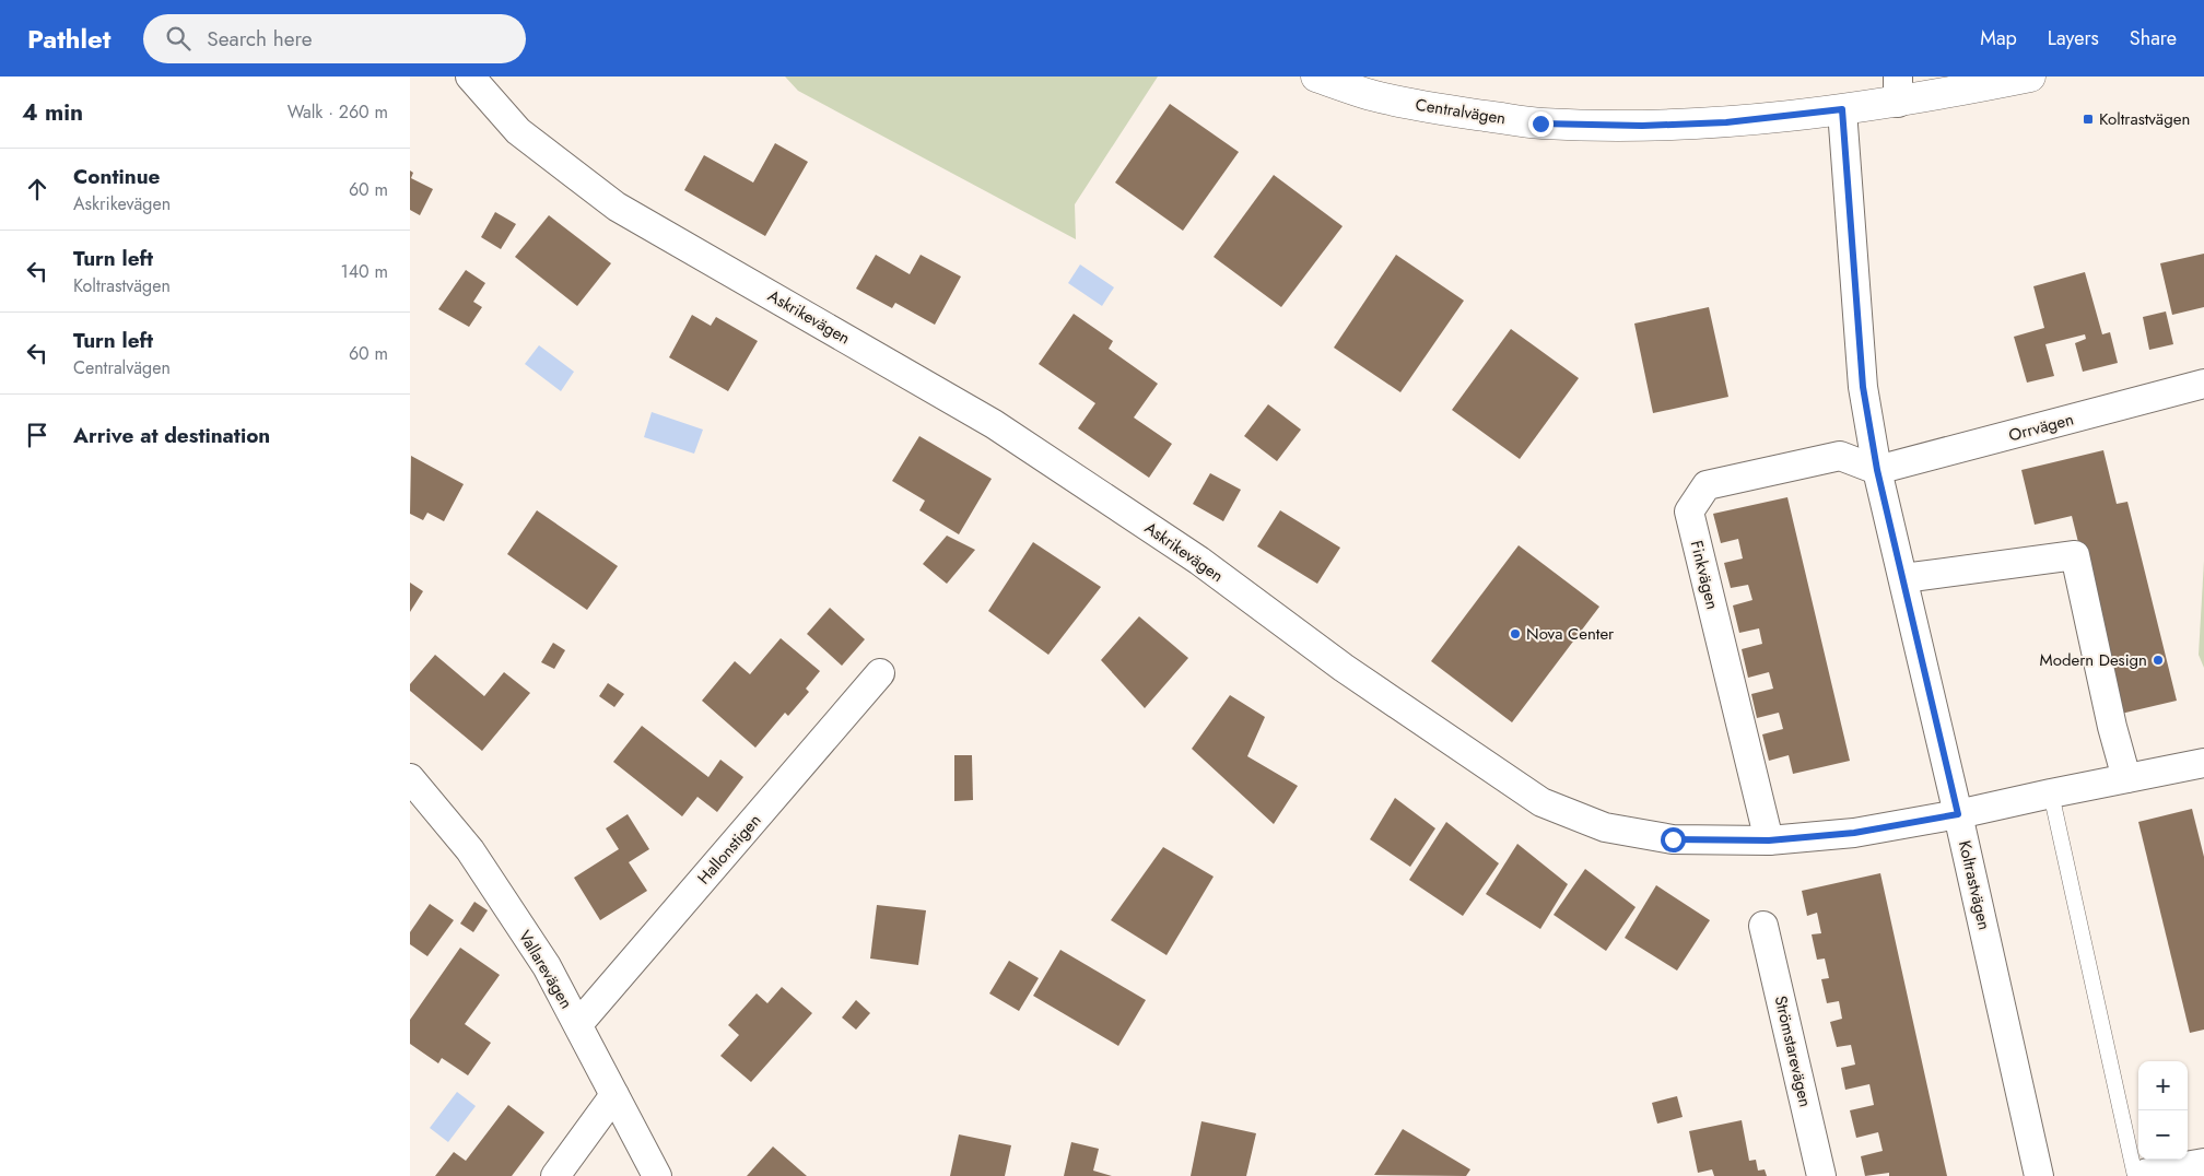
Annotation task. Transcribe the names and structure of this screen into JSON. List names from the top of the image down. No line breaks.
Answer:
{"streets":{"street":["Centralvägen","Askrikevägen","Orrvägen","Finkvägen","Hallonstigen","Koltrastvägen","Vallarevägen","Strömstarevägen"]},"crossings":[["Centralvägen","Koltrastvägen"],["Askrikevägen","Finkvägen"],["Askrikevägen","Koltrastvägen"],["Orrvägen","Finkvägen"],["Orrvägen","Koltrastvägen"],["Finkvägen","Koltrastvägen"],["Hallonstigen","Vallarevägen"]],"places":{"transit":["Koltrastvägen"],"other":["Nova Center","Modern Design"]},"page":{"header":"Pathlet","search":"Search here","nav":["Map","Layers","Share"],"heading":["4 min","Walk · 260 m"],"list":[["Continue","Askrikevägen","60 m"],["Turn left","Koltrastvägen","140 m"],["Turn left","Centralvägen","60 m"],"Arrive at destination"],"map_buttons":["+","−"]}}
